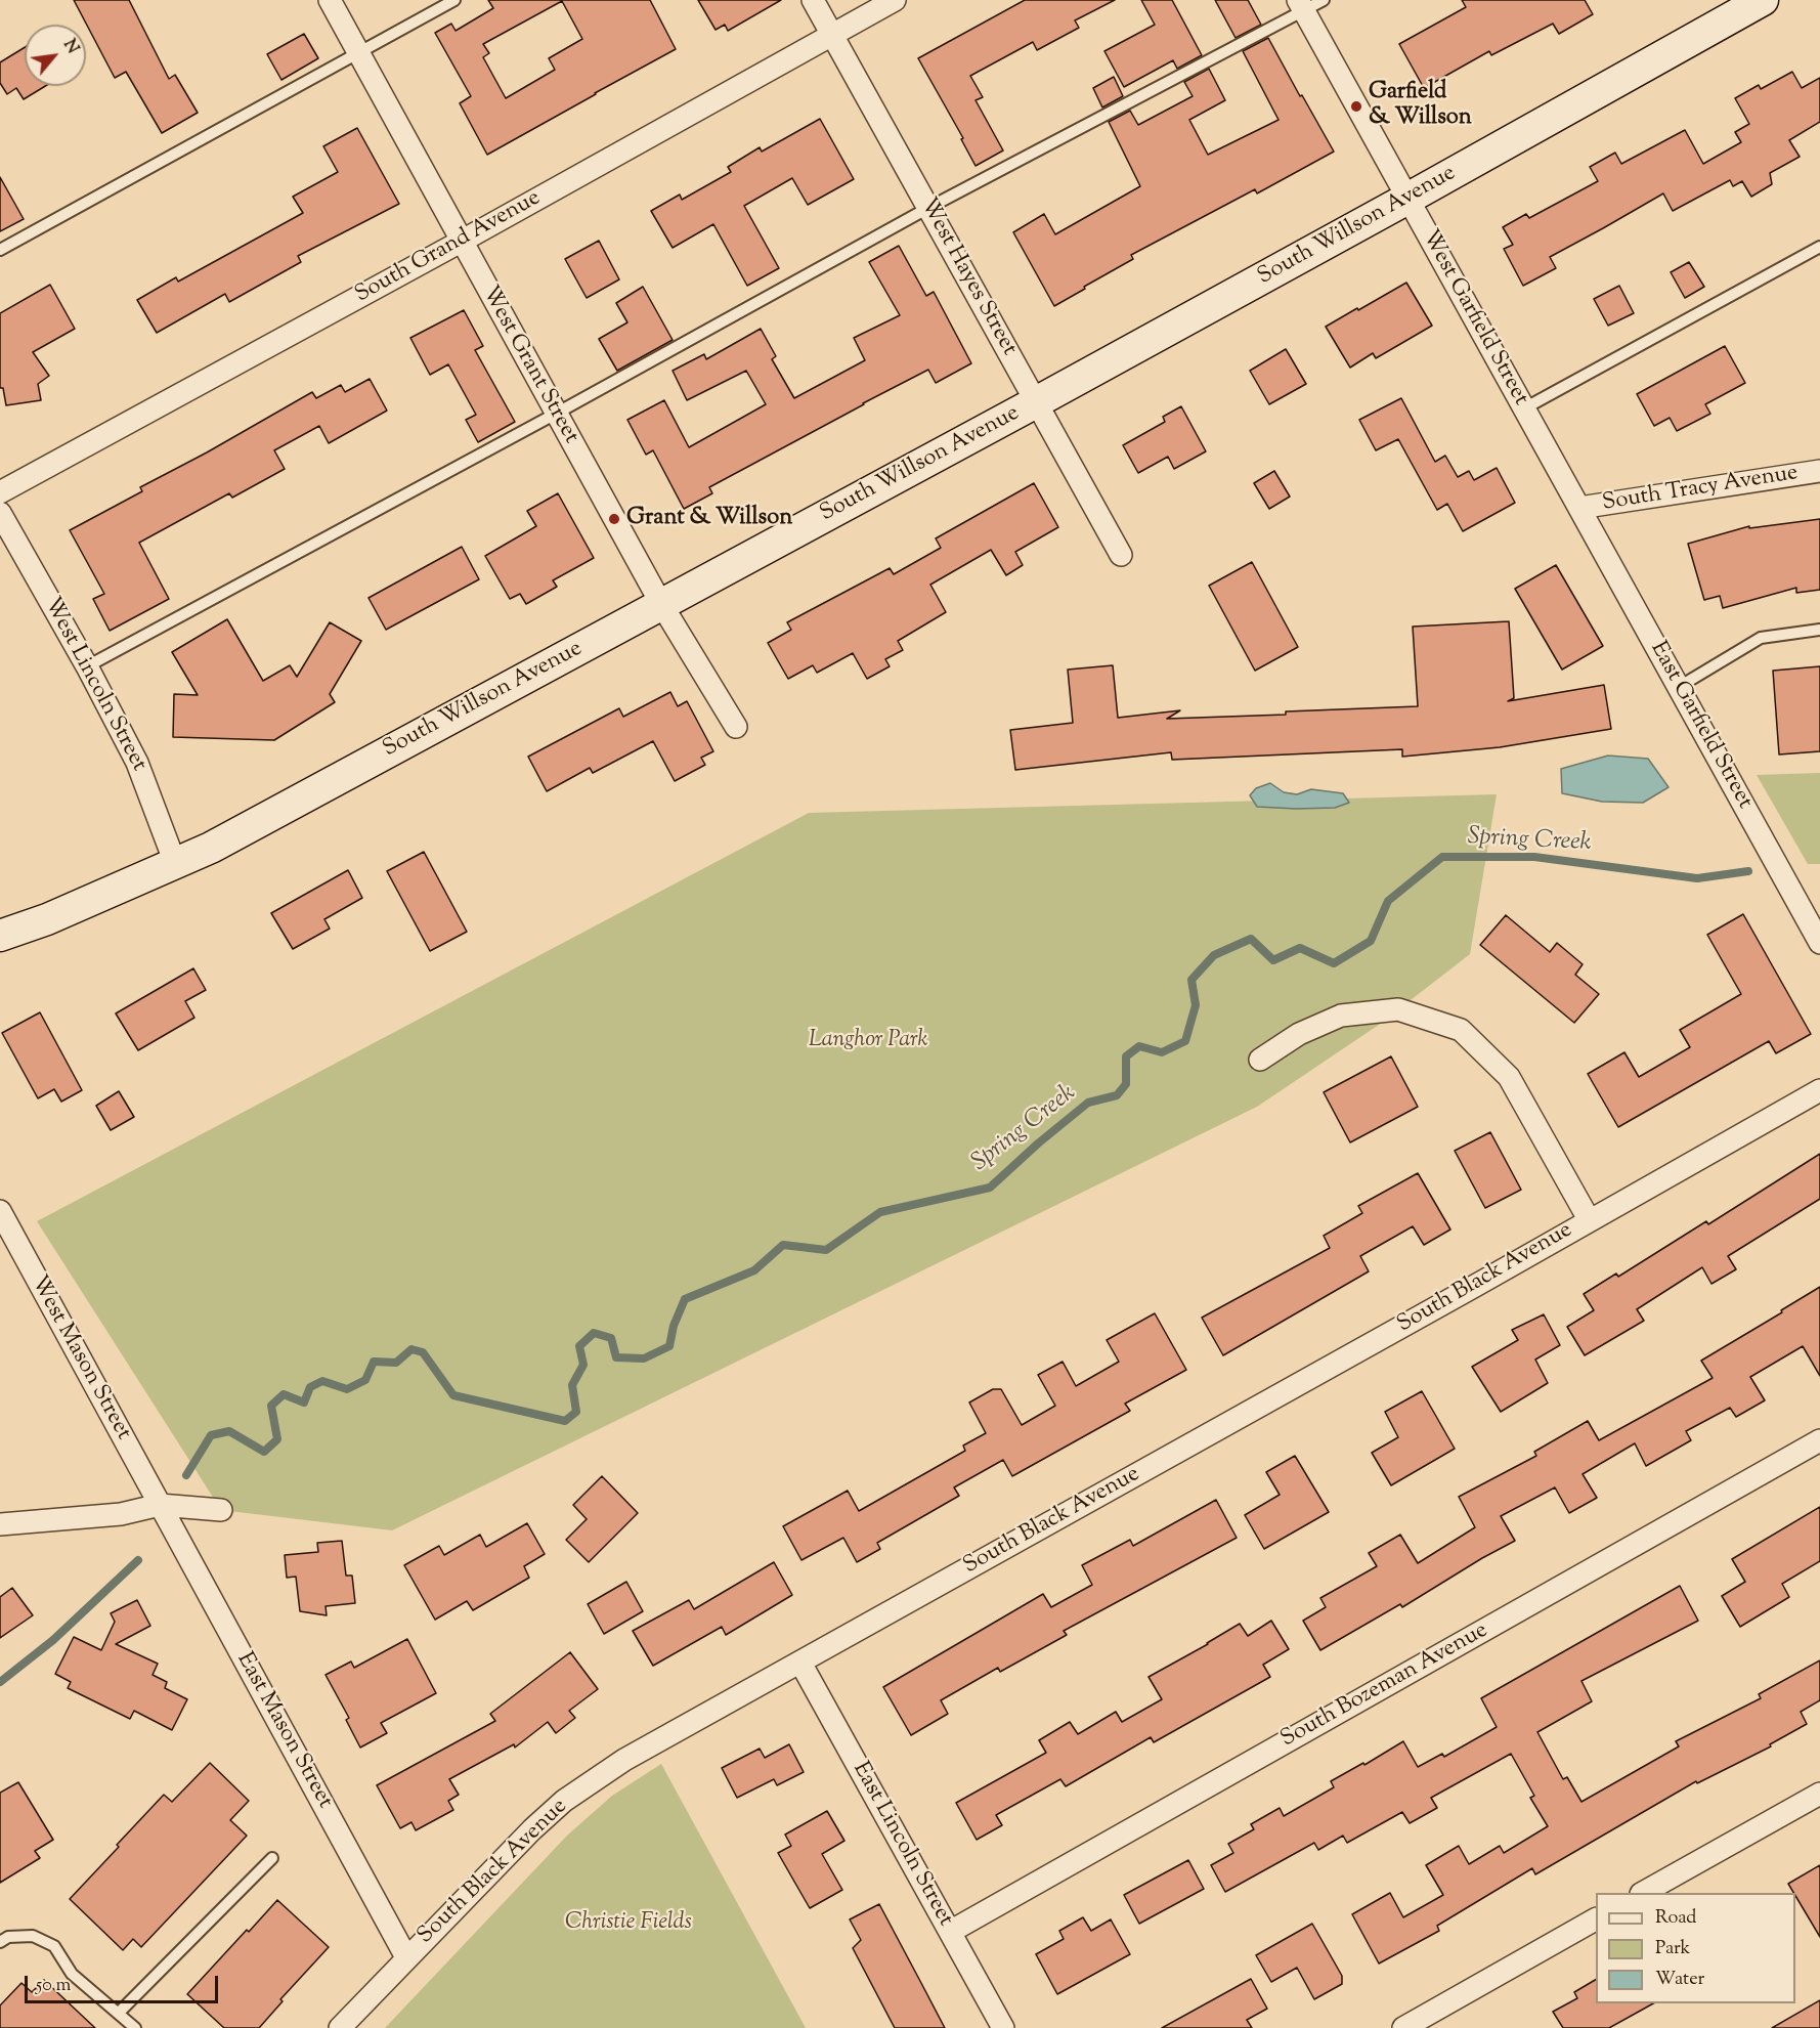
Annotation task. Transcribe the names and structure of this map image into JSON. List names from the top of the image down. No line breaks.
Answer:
{"streets":{"main road":["South Willson Avenue"],"street":["South Grand Avenue","West Hayes Street","West Garfield Street","West Grant Street","South Tracy Avenue","West Lincoln Street","East Garfield Street","South Black Avenue","West Mason Street","South Bozeman Avenue","East Mason Street","East Lincoln Street"]},"crossings":[["South Willson Avenue","West Hayes Street"],["South Willson Avenue","West Garfield Street"],["South Willson Avenue","West Grant Street"],["South Willson Avenue","West Lincoln Street"],["South Grand Avenue","West Hayes Street"],["South Grand Avenue","West Grant Street"],["West Garfield Street","South Tracy Avenue"],["West Garfield Street","East Garfield Street"],["South Tracy Avenue","East Garfield Street"],["South Black Avenue","East Mason Street"],["South Black Avenue","East Lincoln Street"],["West Mason Street","East Mason Street"],["South Bozeman Avenue","East Lincoln Street"]],"water":["Spring Creek"],"parks":["Langhor Park","Christie Fields"],"places":["Garfield & Willson","Grant & Willson"],"legend":["Road","Park","Water"],"scale_bar":"50 m","north":"top right"}
